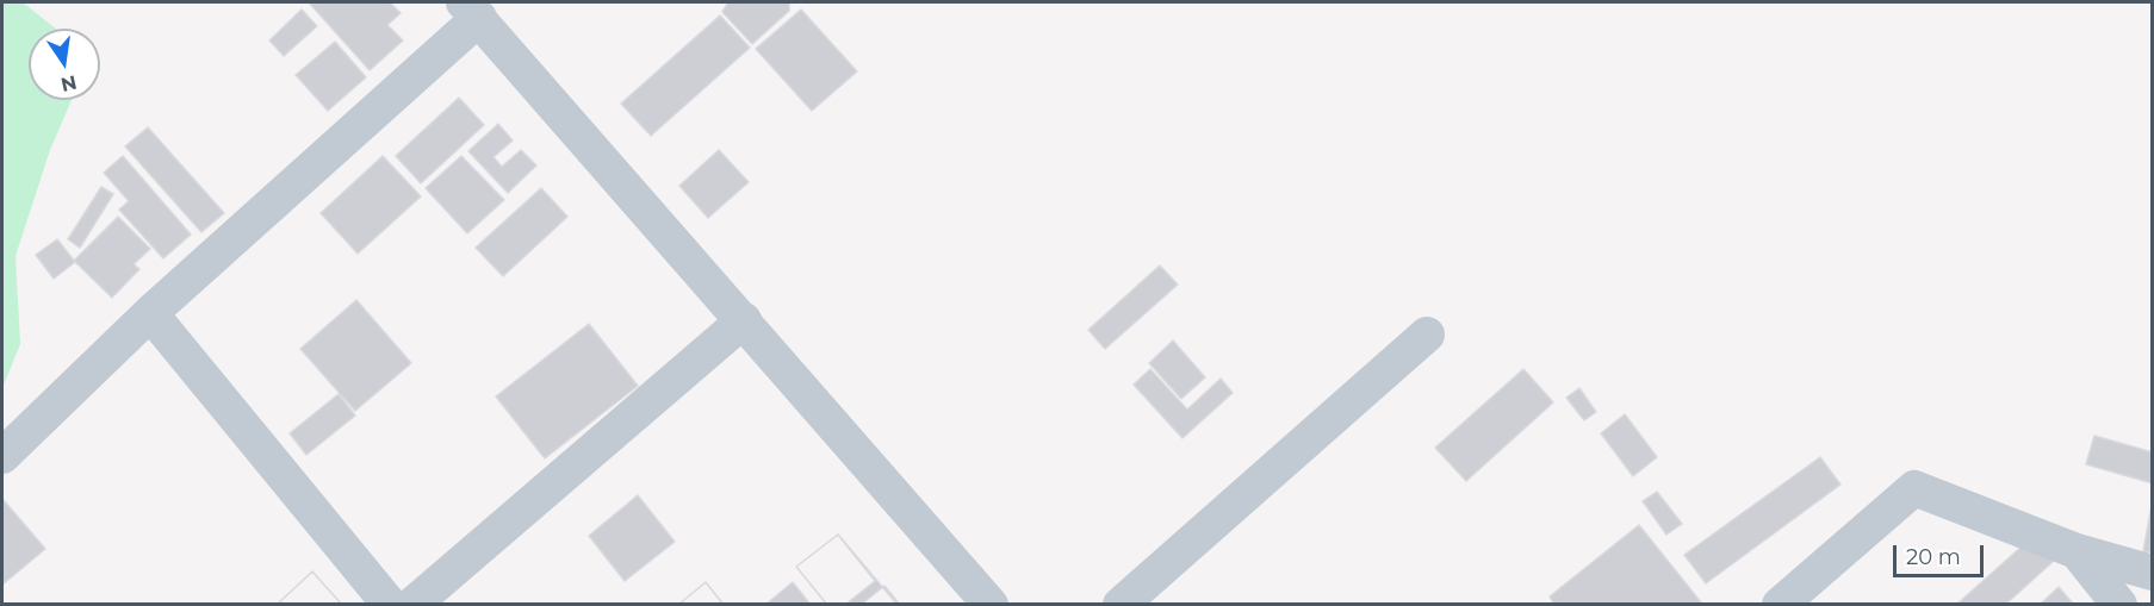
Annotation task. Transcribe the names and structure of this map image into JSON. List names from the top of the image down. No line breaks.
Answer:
{"scale_bar":"20 m","north":"bottom"}
